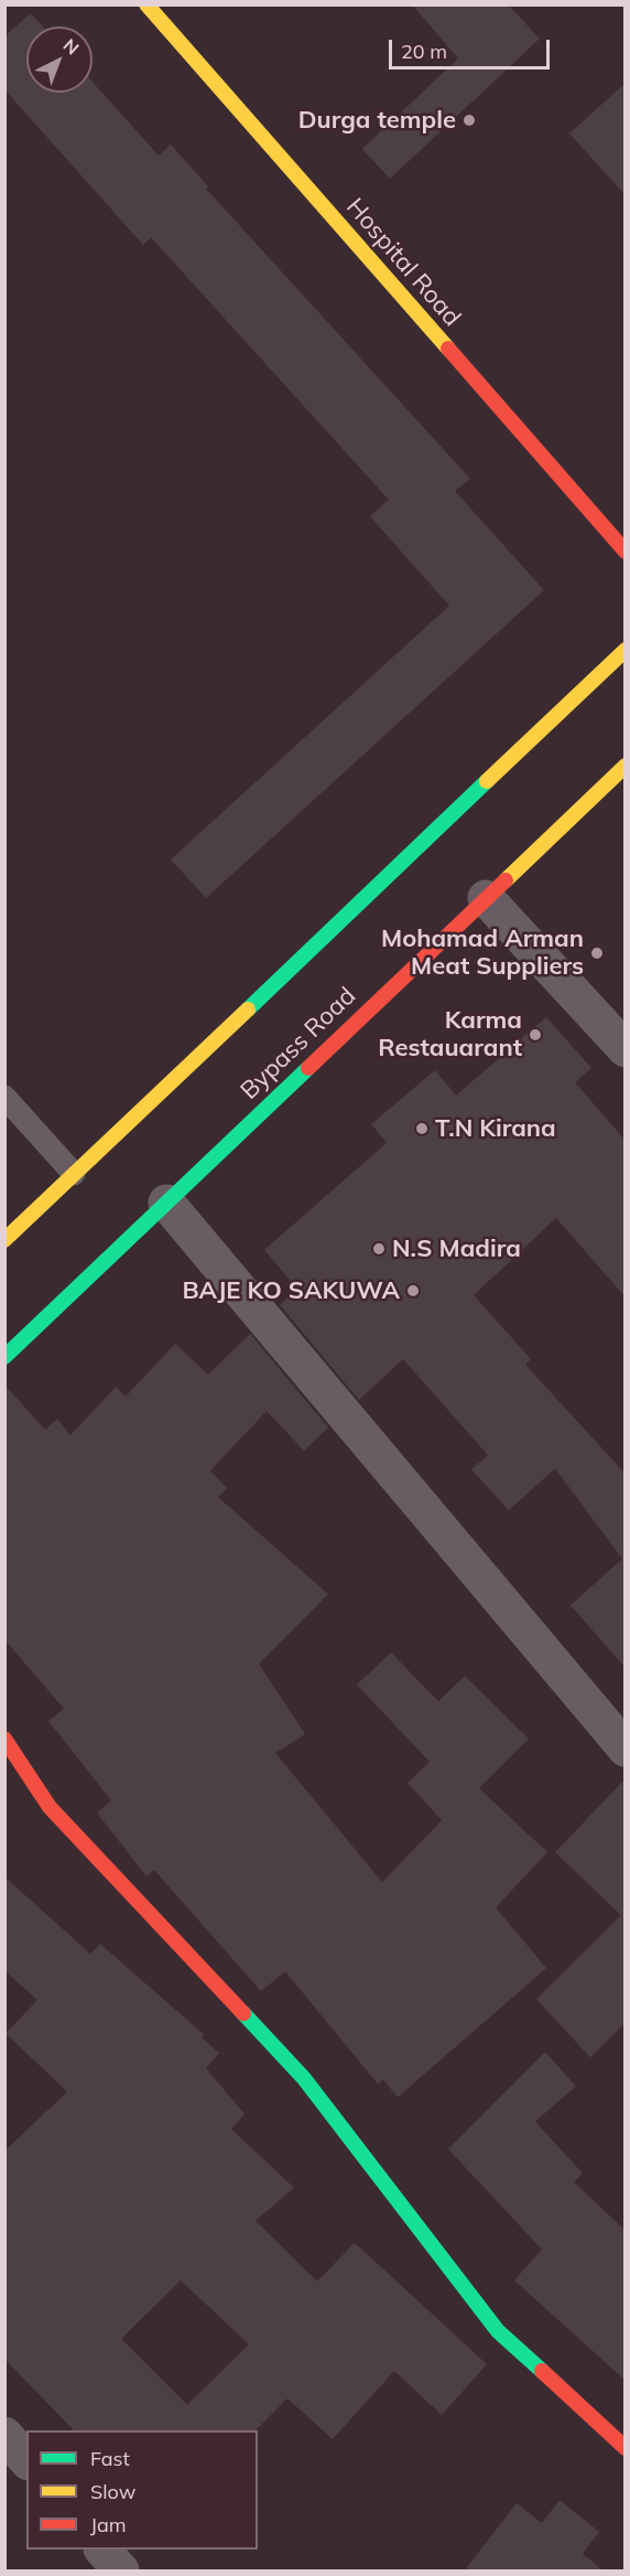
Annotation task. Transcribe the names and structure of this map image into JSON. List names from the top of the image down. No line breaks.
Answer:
{"streets":{"main road":["Hospital Road","Bypass Road"]},"places":["Durga temple","Mohamad Arman Meat Suppliers","Karma Restauarant","T.N Kirana","N.S Madira","BAJE KO SAKUWA"],"legend":["Fast","Slow","Jam"],"scale_bar":"20 m","north":"top right"}
